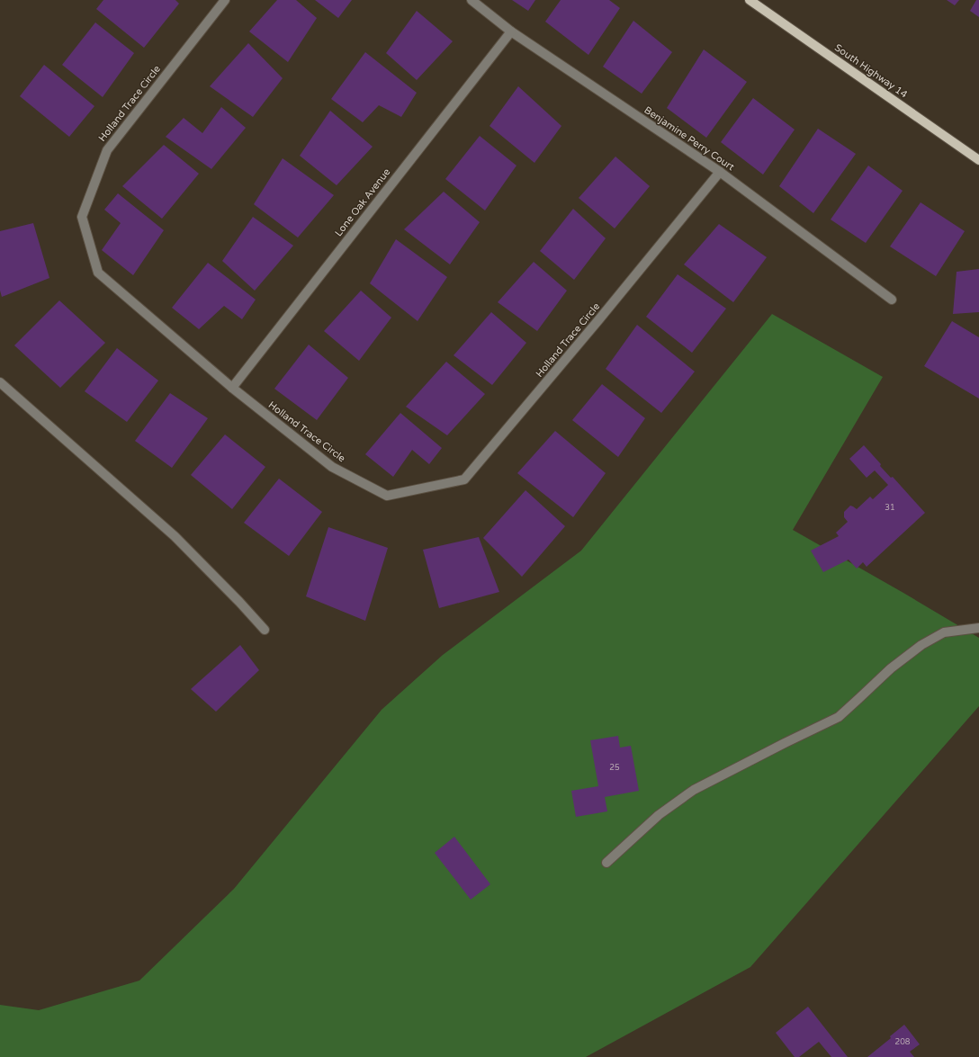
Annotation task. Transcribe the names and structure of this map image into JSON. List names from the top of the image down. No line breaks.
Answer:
{"streets":{"main road":["South Highway 14"],"street":["Holland Trace Circle","Benjamine Perry Court","Lone Oak Avenue"]},"crossings":[["Holland Trace Circle","Benjamine Perry Court"],["Holland Trace Circle","Lone Oak Avenue"],["Benjamine Perry Court","Lone Oak Avenue"]],"house_numbers":["31","25","208"]}
